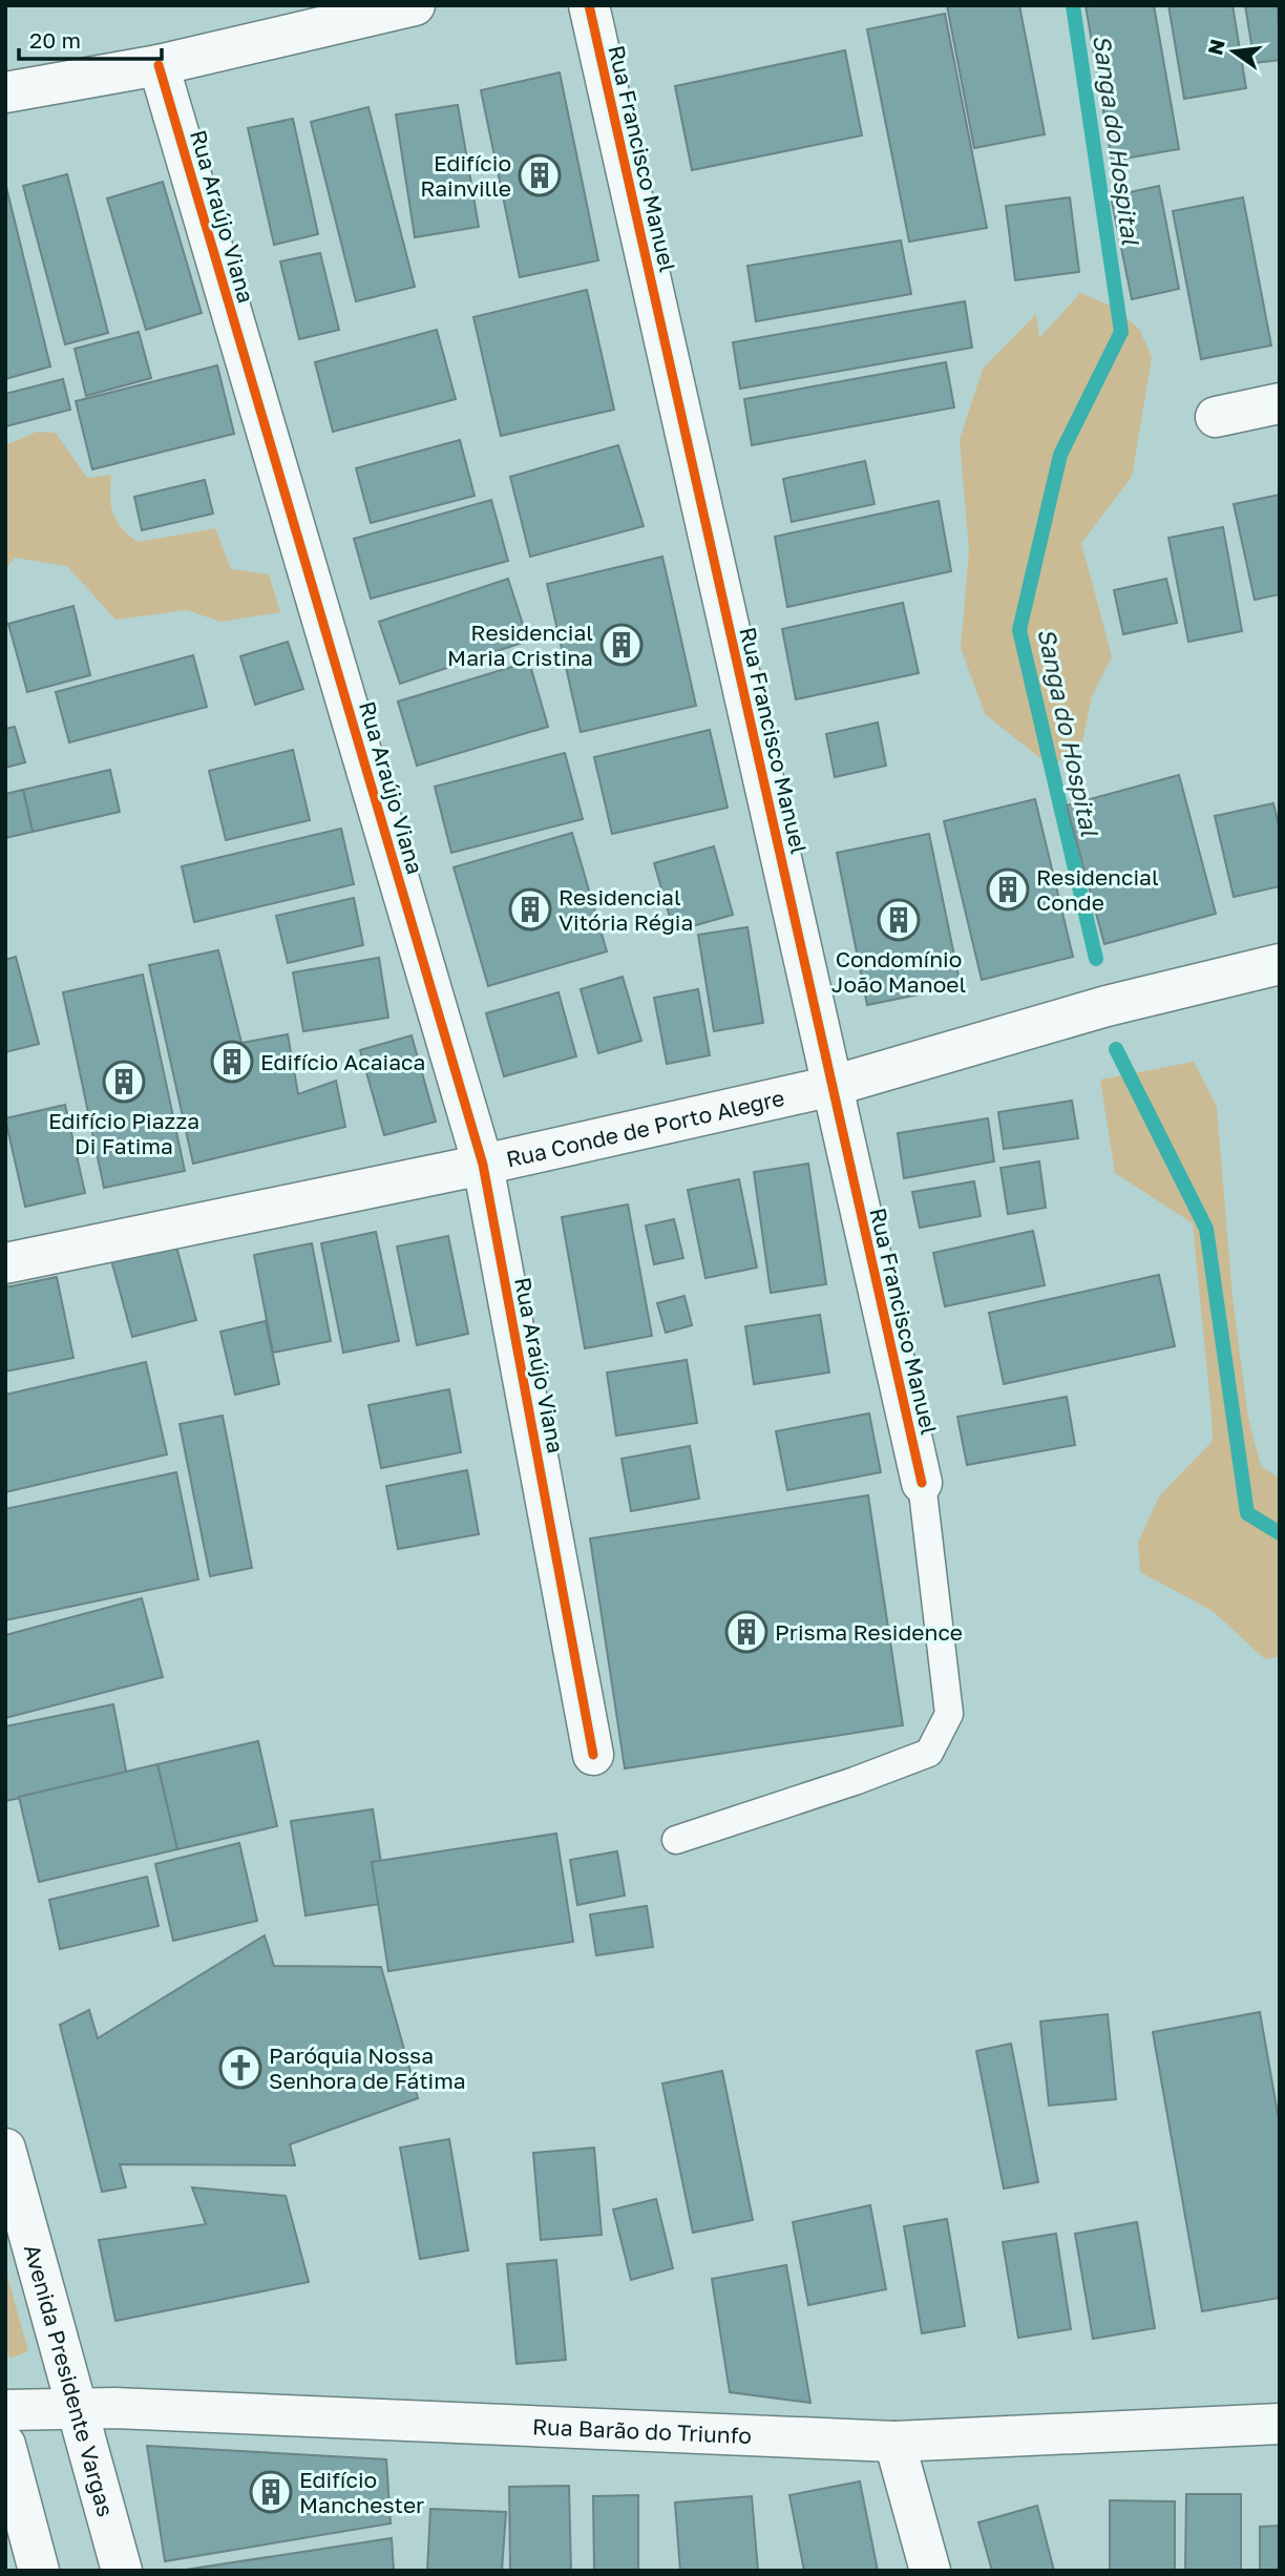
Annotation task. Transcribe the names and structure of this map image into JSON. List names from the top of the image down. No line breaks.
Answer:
{"streets":{"street":["Rua Francisco Manuel","Rua Araújo Viana","Rua Conde de Porto Alegre","Avenida Presidente Vargas","Rua Barão do Triunfo"]},"crossings":[["Rua Francisco Manuel","Rua Conde de Porto Alegre"],["Rua Araújo Viana","Rua Conde de Porto Alegre"],["Avenida Presidente Vargas","Rua Barão do Triunfo"]],"water":["Sanga do Hospital"],"places":{"building":["Edifício Rainville","Residencial Maria Cristina","Residencial Conde","Residencial Vitória Régia","Condomínio João Manoel","Edifício Acaiaca","Edifício Piazza Di Fatima","Prisma Residence","Edifício Manchester"],"church":["Paróquia Nossa Senhora de Fátima"]},"scale_bar":"20 m","north":"left"}
